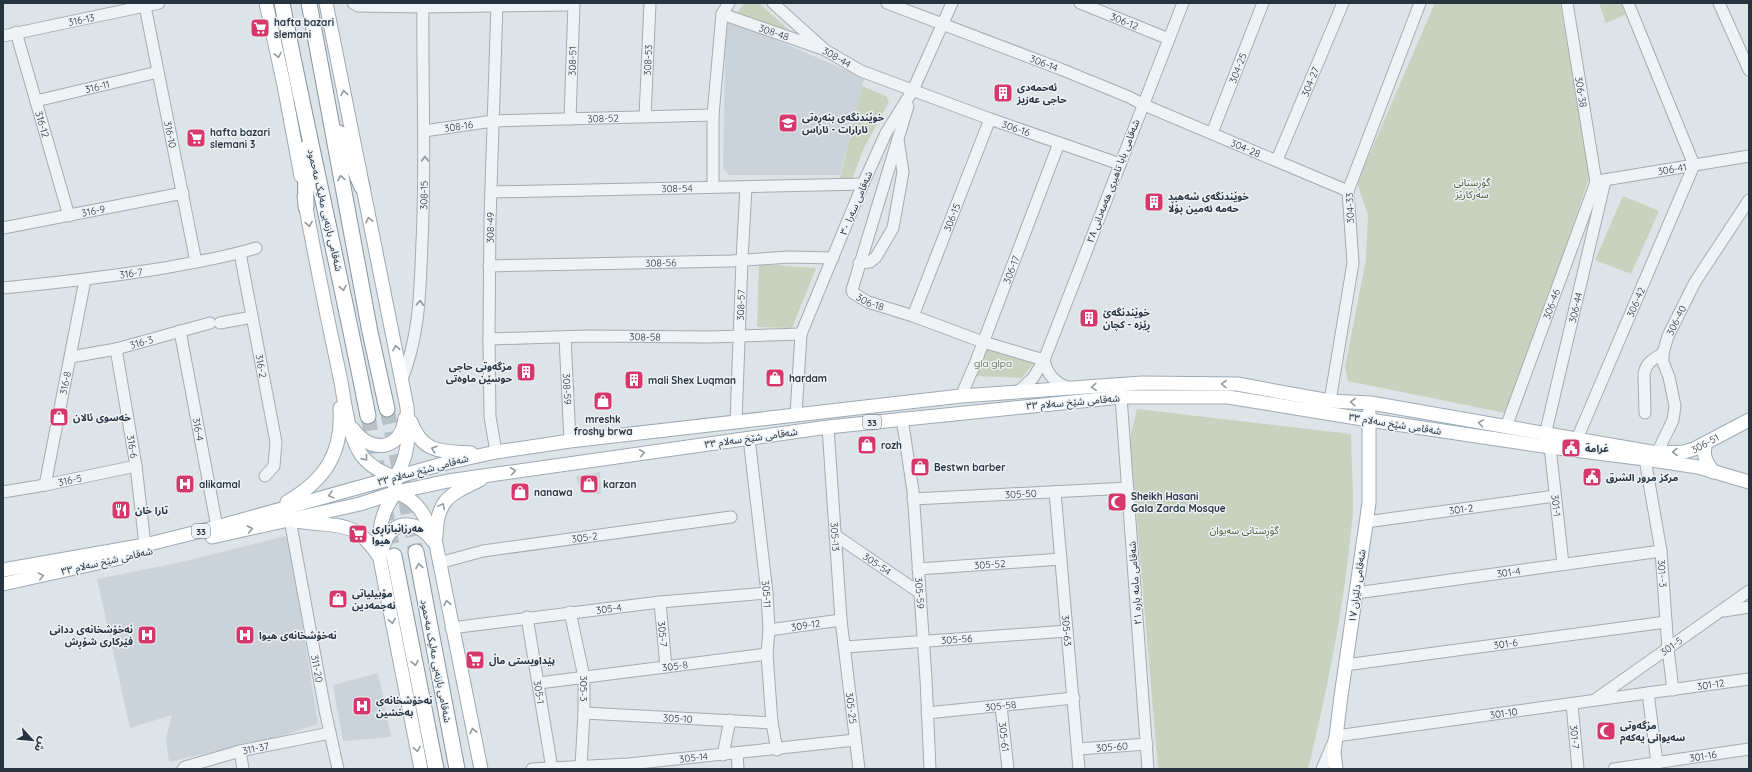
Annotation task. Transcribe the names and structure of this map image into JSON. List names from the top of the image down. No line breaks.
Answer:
{"streets":{"highway":["شەقامی بازنەیی مەلیک مەحمود"],"main road":["شەقامی شێخ سەلام ٣٣","33","306-51","شەقامی دلێران ١٧"],"street":["316-13","306-12","308-48","308-44","308-53","308-51","306-14","304-25","304-27","316-11","306-38","308-52","316-12","308-16","306-16","316-10","304-28","306-41","شەقامی بابا تاهیری هەمەدانی ٢٨","308-54","308-15","شەقامی سەرا ٣٠","304-33","316-9","306-15","308-49","308-56","306-17","316-7","306-18","306-42","306-46","308-57","306-44","306-40","308-58","316-3","316-2","316-8","308-59","316-4","316-6","316-5","305-50","301-1","301-2","305-13","305-2","305-54","305-52","301-4","301--3","شەقامی مامە یارە ٢١","305-59","305-11","305-4","309-12","305-63","305-7","305-56","301-6","301-5","305-8","311-20","301-12","305-3","305-1","305-58","305-25","301-10","305-10","305-61","301-7","305-60","311-37","301-16","305-14"]},"crossings":[["316-13","316-12"],["316-13","316-10"],["306-12","شەقامی بابا تاهیری هەمەدانی ٢٨"],["308-48","308-44"],["308-44","306-16"],["308-44","شەقامی سەرا ٣٠"],["308-44","306-18"],["308-53","308-52"],["308-51","308-52"],["306-14","304-28"],["306-14","شەقامی بابا تاهیری هەمەدانی ٢٨"],["306-14","شەقامی سەرا ٣٠"],["304-25","304-28"],["304-27","304-28"],["316-11","316-12"],["316-11","316-10"],["306-38","306-41"],["306-38","306-46"],["306-38","306-44"],["308-52","308-16"],["308-52","308-49"],["316-12","316-9"],["308-16","308-15"],["308-16","308-49"],["306-16","شەقامی بابا تاهیری هەمەدانی ٢٨"],["306-16","شەقامی سەرا ٣٠"],["306-16","306-15"],["306-16","306-17"],["306-16","306-18"],["316-10","316-9"],["316-10","316-7"],["304-28","شەقامی بابا تاهیری هەمەدانی ٢٨"],["304-28","304-33"],["306-41","306-42"],["306-41","306-46"],["306-41","306-44"],["شەقامی بابا تاهیری هەمەدانی ٢٨","306-18"],["شەقامی بابا تاهیری هەمەدانی ٢٨","شەقامی شێخ سەلام ٣٣"],["308-54","شەقامی سەرا ٣٠"],["308-54","308-49"],["308-54","308-57"],["شەقامی سەرا ٣٠","308-56"],["شەقامی سەرا ٣٠","306-18"],["شەقامی سەرا ٣٠","308-58"],["شەقامی سەرا ٣٠","شەقامی شێخ سەلام ٣٣"],["304-33","شەقامی شێخ سەلام ٣٣"],["306-15","306-18"],["308-49","308-56"],["308-49","308-58"],["308-49","شەقامی شێخ سەلام ٣٣"],["308-56","308-57"],["306-17","306-18"],["306-17","شەقامی شێخ سەلام ٣٣"],["316-7","316-2"],["316-7","316-8"],["306-42","شەقامی شێخ سەلام ٣٣"],["306-46","306-44"],["306-46","شەقامی شێخ سەلام ٣٣"],["308-57","308-58"],["308-57","شەقامی شێخ سەلام ٣٣"],["306-44","شەقامی شێخ سەلام ٣٣"],["306-40","شەقامی شێخ سەلام ٣٣"],["306-40","306-51"],["306-40","301--3"],["308-58","308-59"],["316-3","316-2"],["316-3","316-8"],["316-3","316-4"],["316-3","316-6"],["316-8","316-5"],["308-59","شەقامی شێخ سەلام ٣٣"],["شەقامی شێخ سەلام ٣٣","316-4"],["شەقامی شێخ سەلام ٣٣","306-51"],["شەقامی شێخ سەلام ٣٣","316-6"],["شەقامی شێخ سەلام ٣٣","301-1"],["شەقامی شێخ سەلام ٣٣","305-13"],["شەقامی شێخ سەلام ٣٣","305-2"],["شەقامی شێخ سەلام ٣٣","301--3"],["شەقامی شێخ سەلام ٣٣","شەقامی مامە یارە ٢١"],["شەقامی شێخ سەلام ٣٣","شەقامی دلێران ١٧"],["شەقامی شێخ سەلام ٣٣","305-59"],["شەقامی شێخ سەلام ٣٣","305-11"],["شەقامی شێخ سەلام ٣٣","305-4"],["شەقامی شێخ سەلام ٣٣","311-20"],["306-51","301--3"],["316-6","316-5"],["305-50","شەقامی مامە یارە ٢١"],["305-50","305-59"],["305-50","305-63"],["301-1","301-2"],["301-1","301-4"],["301-2","شەقامی دلێران ١٧"],["305-13","305-54"],["305-13","309-12"],["305-13","305-56"],["305-13","305-25"],["305-54","305-59"],["305-52","305-59"],["305-52","305-63"],["301-4","301--3"],["301-4","شەقامی دلێران ١٧"],["301--3","301-6"],["301--3","301-5"],["301--3","301-12"],["301--3","301-10"],["شەقامی مامە یارە ٢١","305-60"],["شەقامی دلێران ١٧","301-6"],["شەقامی دلێران ١٧","301-10"],["305-59","305-56"],["305-59","305-58"],["305-11","305-4"],["305-11","309-12"],["305-11","305-8"],["305-11","305-10"],["305-11","305-14"],["305-4","305-7"],["305-4","305-3"],["305-4","305-1"],["305-63","305-56"],["305-63","305-58"],["305-63","305-60"],["305-7","305-8"],["305-56","305-25"],["301-5","301-10"],["305-8","305-3"],["305-8","305-1"],["311-20","311-37"],["301-12","301-10"],["305-3","305-10"],["305-3","305-14"],["305-1","305-14"],["305-58","305-61"],["305-25","305-14"],["301-10","301-7"]],"one_way":["308-15","306-51"],"parks":["گۆڕستانی سەرکارێز","gla glpa","گۆڕستانی سەیوان"],"places":{"supermarket":["hafta bazari slemani","hafta bazari slemani 3","هەرزانبازاڕی هیوا","پێداویستی ماڵ"],"building":["ئەحمەدی حاجی عەزیز","خوێندنگەی شەهید حەمە ئەمین پۆڵا","خوێندنگەێ ڕێزە - کچان","مزگەوتی حاجی حوسێن ماوەتی","mali Shex Luqman"],"school or university":["خوێندنگەی بنەڕەتی ئارارات - ئاراس"],"shop":["hardam","mreshk froshy brwa","خەسوی ئالان","rozh","Bestwn barber","karzan","nanawa","مۆبیلیاتی نەجمەدین"],"public building":["غرامة","مرکز مرور الشرق"],"hospital":["alikamal","نەخۆشخانەی ددانی فێرکاری شۆڕش","نەخۆشخانەی هیوا","نەخۆشخانەی بەخشین"],"mosque":["Sheikh Hasani Gala Zarda Mosque","مزگەوتی سەیوانی یەکەم"],"restaurant":["تارا خان"]},"north":"bottom right"}
